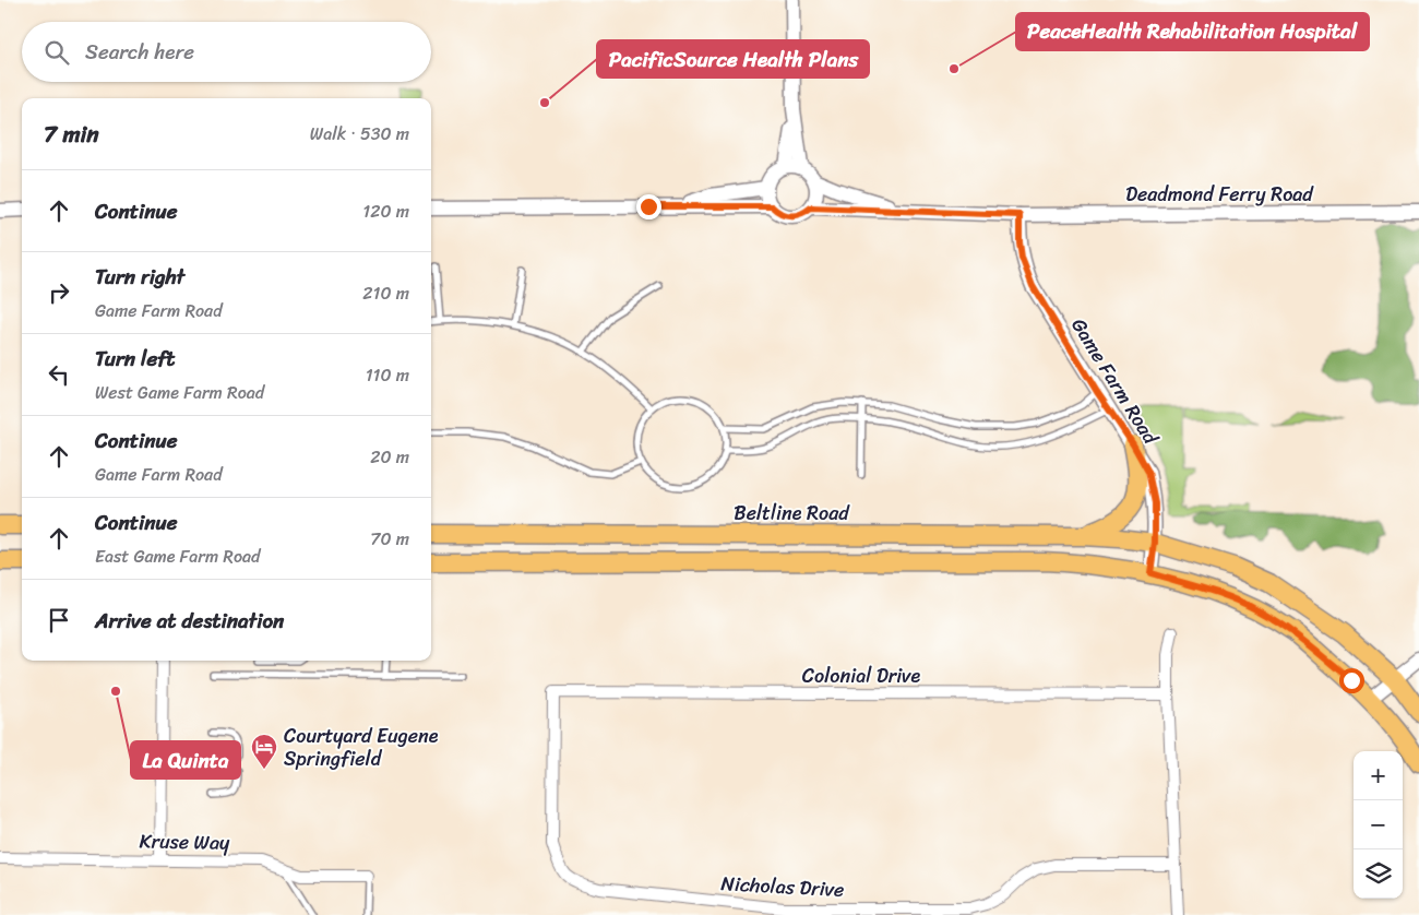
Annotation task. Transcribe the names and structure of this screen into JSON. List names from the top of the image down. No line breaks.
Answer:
{"streets":{"main road":["Beltline Road"],"street":["Deadmond Ferry Road","Game Farm Road","Colonial Drive","Kruse Way","Nicholas Drive"]},"crossings":[["Deadmond Ferry Road","Game Farm Road"],["Game Farm Road","Beltline Road"],["Colonial Drive","Nicholas Drive"]],"places":{"other":["PeaceHealth Rehabilitation Hospital","PacificSource Health Plans","La Quinta"],"hotel":["Courtyard Eugene Springfield"]},"page":{"search":"Search here","heading":["7 min","Walk · 530 m"],"list":[["Continue","120 m"],["Turn right","Game Farm Road","210 m"],["Turn left","West Game Farm Road","110 m"],["Continue","Game Farm Road","20 m"],["Continue","East Game Farm Road","70 m"],"Arrive at destination"],"map_buttons":["+","−"]}}
